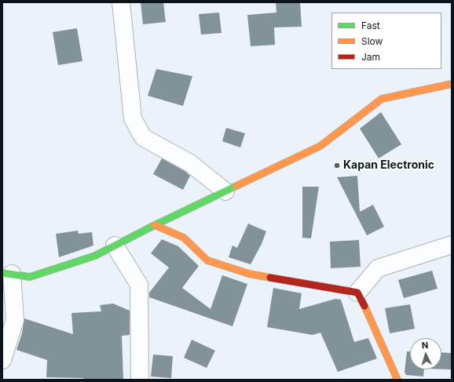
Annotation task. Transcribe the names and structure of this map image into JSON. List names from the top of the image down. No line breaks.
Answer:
{"places":["Kapan Electronic"],"legend":["Fast","Slow","Jam"],"north":"top"}
